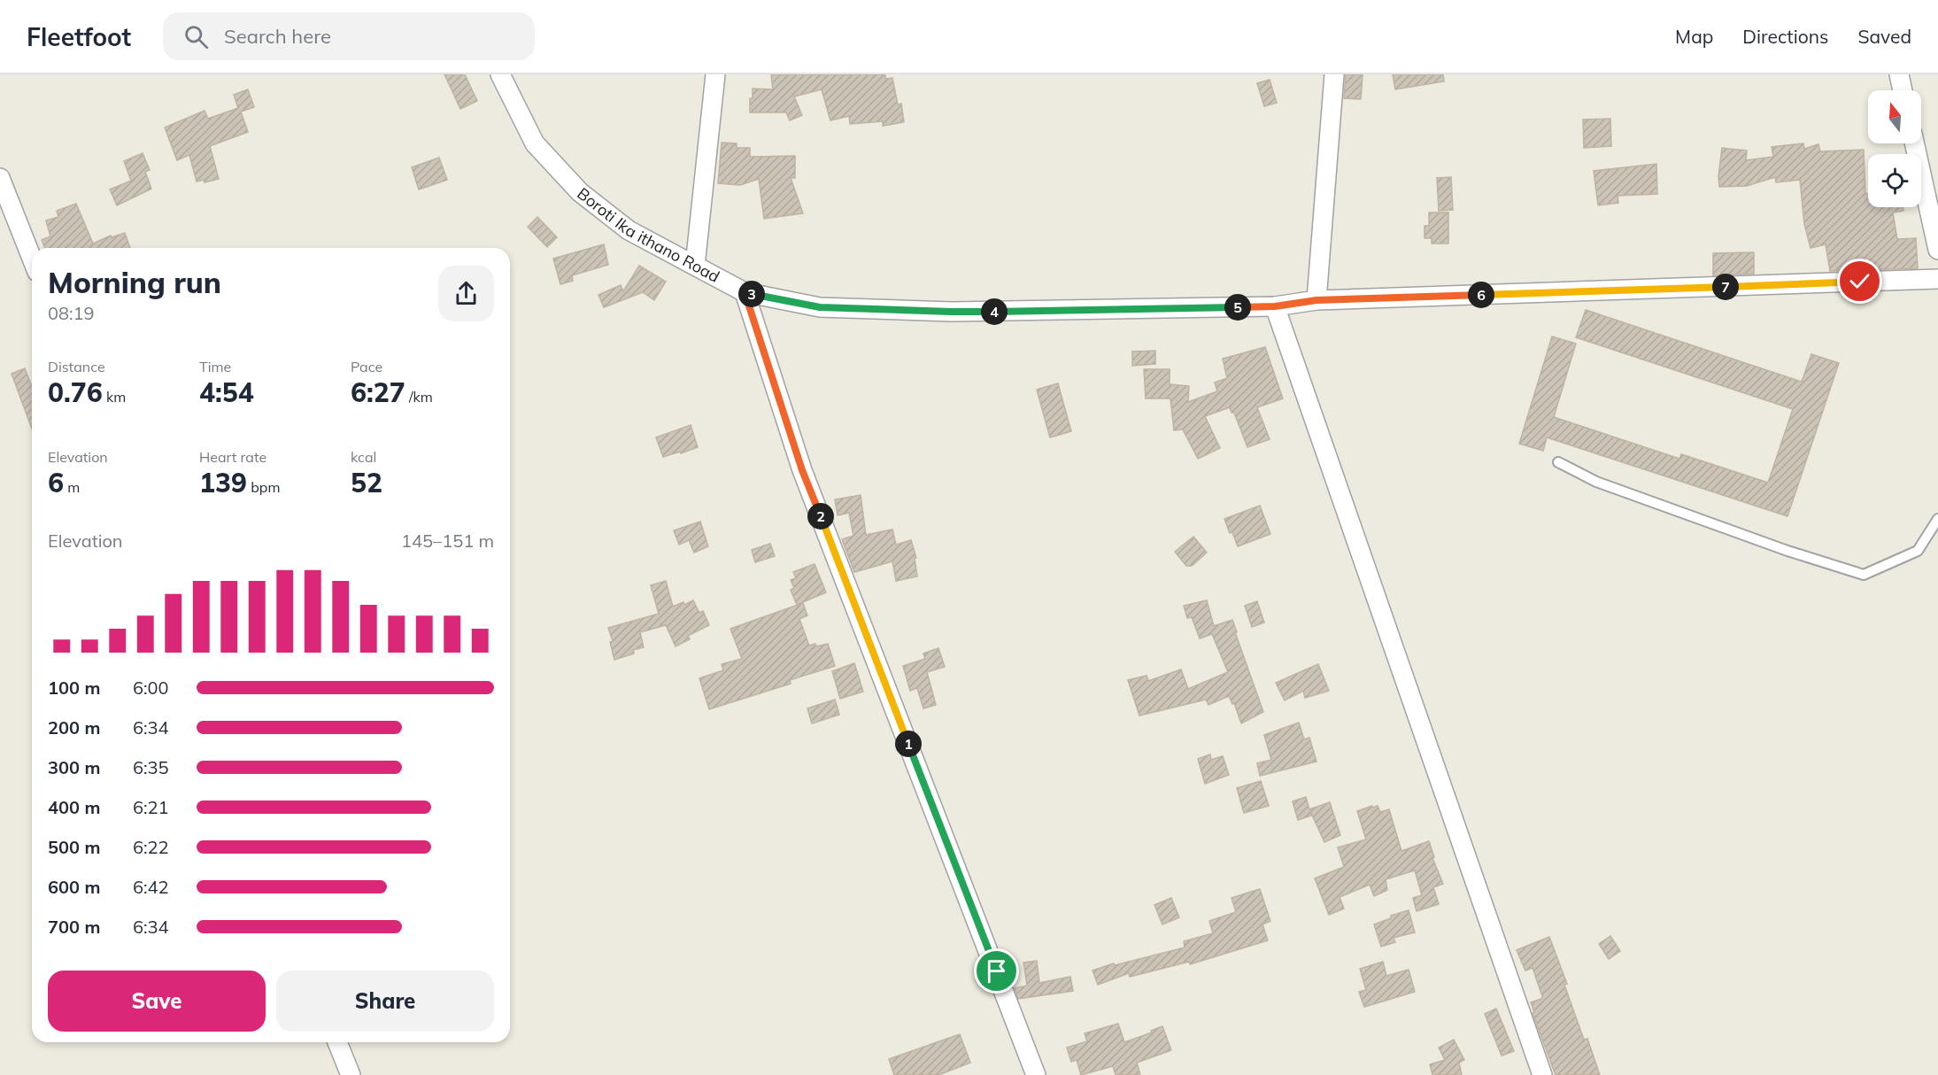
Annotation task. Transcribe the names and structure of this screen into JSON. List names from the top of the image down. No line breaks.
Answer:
{"streets":{"street":["Boroti Ika ithano Road"]},"north":"top","page":{"header":"Fleetfoot","search":"Search here","nav":["Map","Directions","Saved"],"heading":["Morning run","08:19"],"pins":["7","3","6","5","4","2","1"],"stats":[["Distance","0.76 km"],["Time","4:54"],["Pace","6:27 /km"],["Elevation","6 m"],["Heart rate","139 bpm"],["kcal","52"]],"chart":["Elevation","145–151 m"],"list":[{"name":"100 m","note":"6:00"},{"name":"200 m","note":"6:34"},{"name":"300 m","note":"6:35"},{"name":"400 m","note":"6:21"},{"name":"500 m","note":"6:22"},{"name":"600 m","note":"6:42"},{"name":"700 m","note":"6:34"}],"buttons":["Save","Share"]}}
